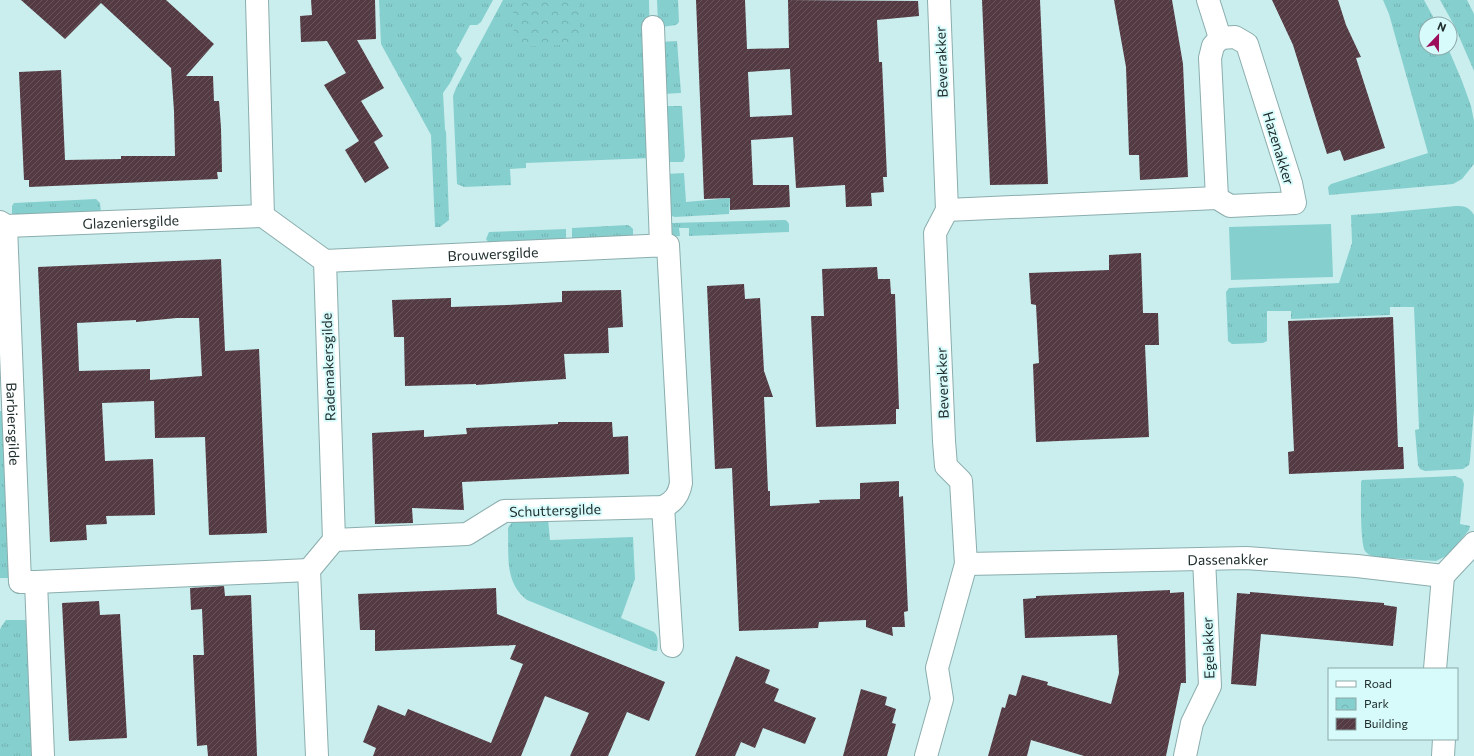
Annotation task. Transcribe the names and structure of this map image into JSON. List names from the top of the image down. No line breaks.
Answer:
{"streets":{"street":["Beverakker","Hazenakker","Glazeniersgilde","Brouwersgilde","Rademakersgilde","Barbiersgilde","Schuttersgilde","Dassenakker","Egelakker"]},"crossings":[["Beverakker","Hazenakker"],["Beverakker","Dassenakker"],["Glazeniersgilde","Barbiersgilde"],["Brouwersgilde","Rademakersgilde"],["Rademakersgilde","Schuttersgilde"],["Dassenakker","Egelakker"]],"legend":["Road","Park","Building"],"north":"top"}
